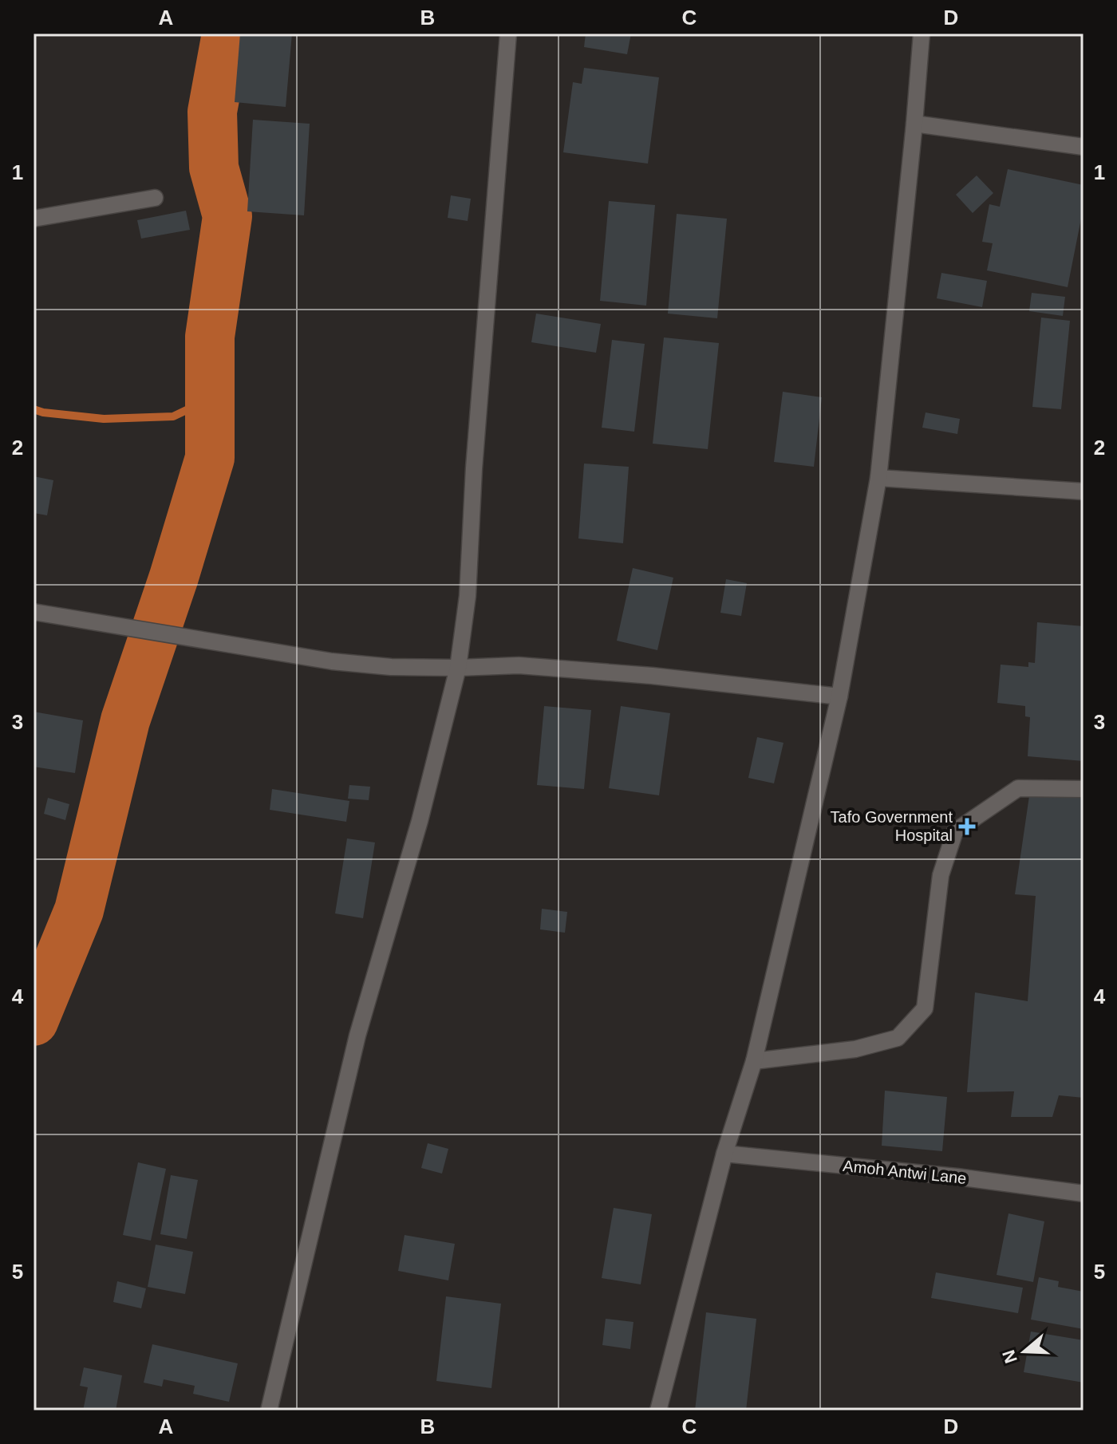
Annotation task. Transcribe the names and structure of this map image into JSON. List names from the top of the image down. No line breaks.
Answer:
{"streets":{"street":["Amoh Antwi Lane"]},"places":{"health":["Tafo Government Hospital"]},"north":"left","grid":{"columns":["A","B","C","D"],"rows":["1","2","3","4","5"]}}
